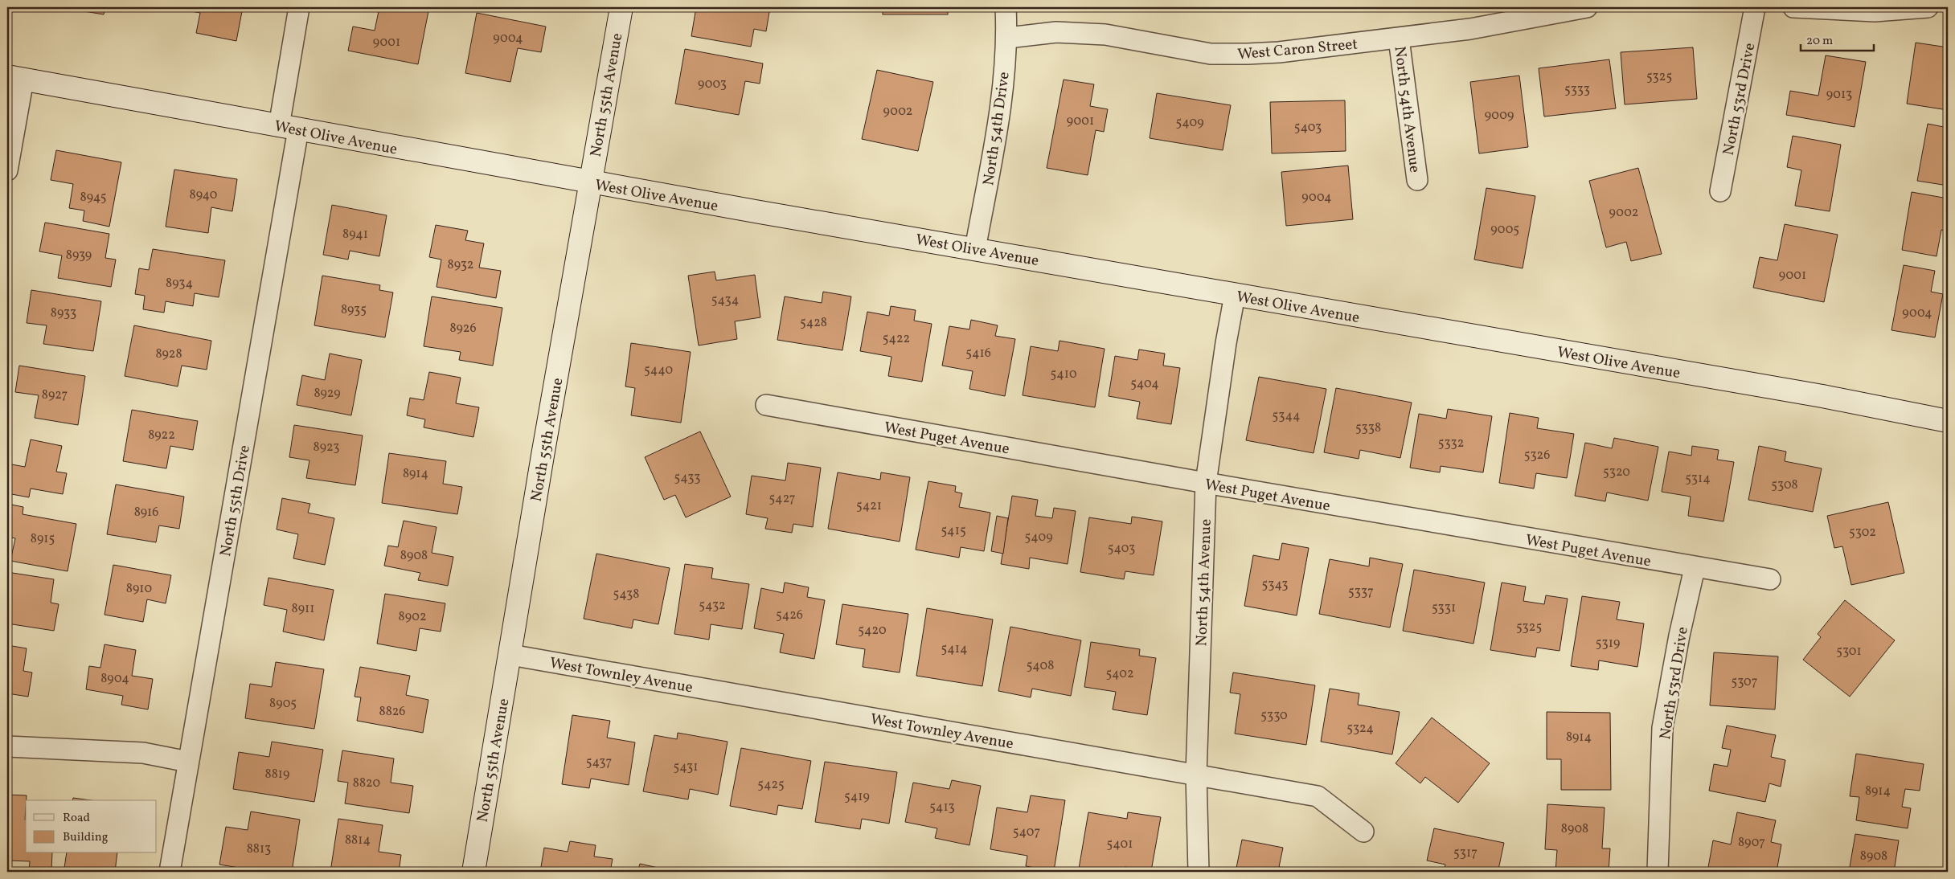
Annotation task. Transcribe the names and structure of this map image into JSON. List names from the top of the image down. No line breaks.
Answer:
{"streets":{"main road":["North 55th Avenue","West Olive Avenue"],"street":["West Caron Street","North 53rd Drive","North 54th Avenue","North 54th Drive","West Puget Avenue","North 55th Drive","West Townley Avenue"]},"crossings":[["West Caron Street","North 54th Avenue"],["West Caron Street","North 54th Drive"],["North 55th Avenue","West Olive Avenue"],["North 55th Avenue","West Townley Avenue"],["North 53rd Drive","West Puget Avenue"],["North 54th Avenue","West Olive Avenue"],["North 54th Avenue","West Puget Avenue"],["North 54th Avenue","West Townley Avenue"],["North 54th Drive","West Olive Avenue"],["West Olive Avenue","North 55th Drive"]],"house_numbers":["9004","9001","5325","9003","5333","9013","9002","9009","9001","5409","5403","8940","8945","9004","9002","9005","8941","8939","8932","9001","8934","5434","8935","8933","9004","5428","8926","5422","5416","8928","5440","5410","5404","8929","8927","5344","5338","8922","5332","8923","5326","5320","8914","5433","5314","5308","5427","5421","8916","5415","5302","5409","8915","5403","8908","5343","8910","5337","5438","5432","5331","8911","5426","8902","5325","5420","5319","5414","5301","5408","5402","8904","5307","8905","8826","5330","5324","8914","5437","5431","8819","8820","5425","8914","5419","5413","8908","5407","8814","8907","5401","8813","5317","8908"],"legend":["Road","Building"],"scale_bar":"20 m"}
